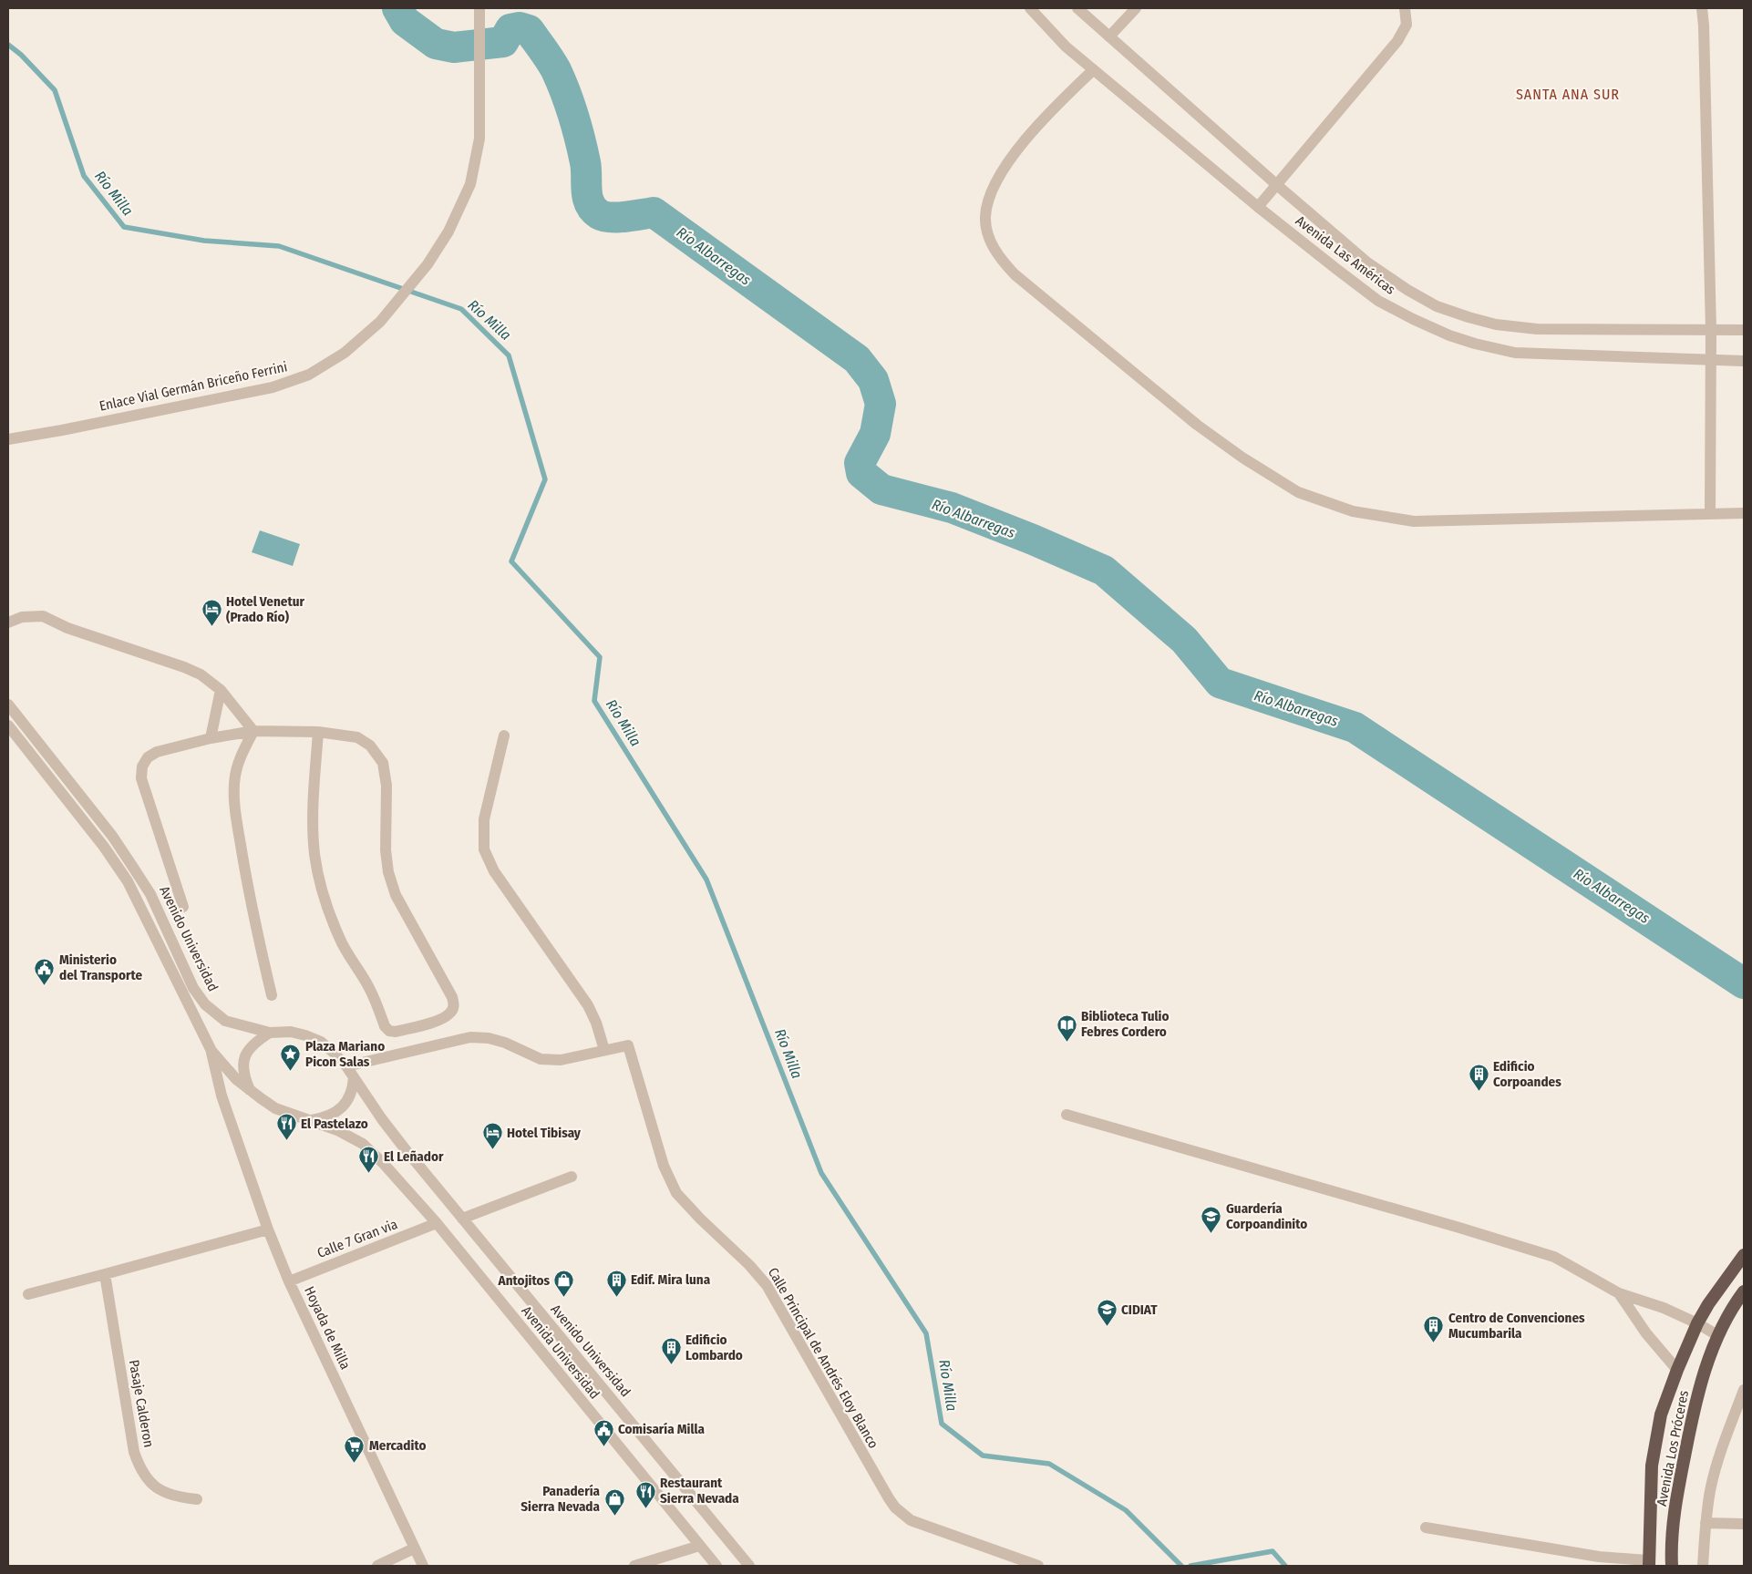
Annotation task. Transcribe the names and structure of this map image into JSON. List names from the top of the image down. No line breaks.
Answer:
{"streets":{"highway":["Avenida Los Próceres"],"street":["Avenida Las Américas","Enlace Vial Germán Briceño Ferrini","Avenido Universidad","Calle 7 Gran via","Hoyada de Milla","Avenida Universidad","Calle Principal de Andrés Eloy Blanco","Pasaje Calderon"]},"crossings":[["Avenido Universidad","Hoyada de Milla"],["Avenido Universidad","Avenida Universidad"],["Calle 7 Gran via","Hoyada de Milla"],["Calle 7 Gran via","Avenida Universidad"]],"districts":["SANTA ANA SUR"],"water":["Río Milla","Río Albarregas"],"places":{"hotel":["Hotel Venetur (Prado Río)","Hotel Tibisay"],"public building":["Ministerio del Transporte","Comisaría Milla"],"library":["Biblioteca Tulio Febres Cordero"],"place":["Plaza Mariano Picon Salas"],"building":["Edificio Corpoandes","Edif. Mira luna","Centro de Convenciones Mucumbarila","Edificio Lombardo"],"restaurant":["El Pastelazo","El Leñador","Restaurant Sierra Nevada"],"school or university":["Guardería Corpoandinito","CIDIAT"],"shop":["Antojitos","Panadería Sierra Nevada"],"supermarket":["Mercadito"]}}
